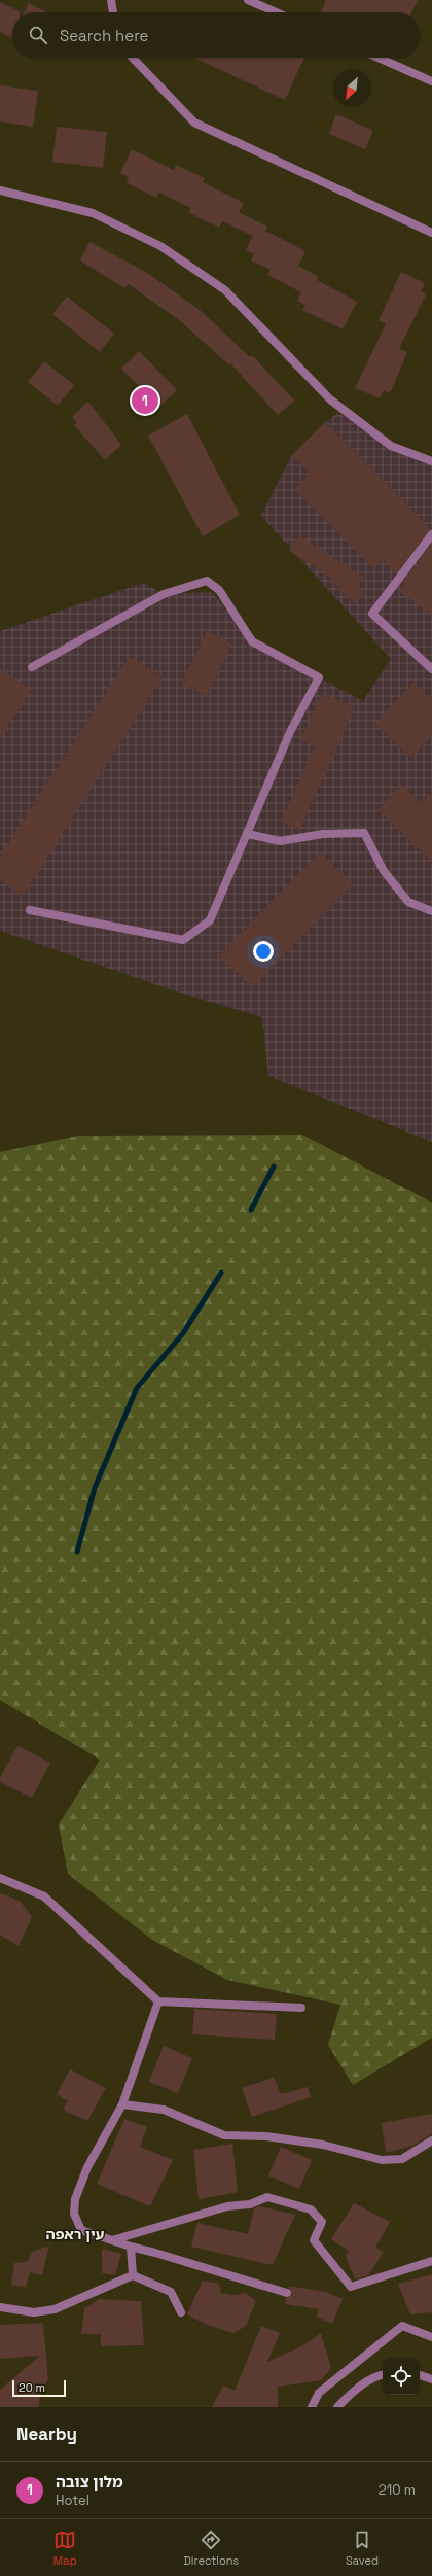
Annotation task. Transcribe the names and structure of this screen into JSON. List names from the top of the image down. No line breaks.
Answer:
{"districts":["עין ראפה"],"scale_bar":"20 m","north":"bottom left","page":{"search":"Search here","pins":"1","scale":"20 m","heading":"Nearby","list":[{"mark":"1","name":"מלון צובה","note":"Hotel","value":"210 m"}],"nav":["Map","Directions","Saved"]}}
